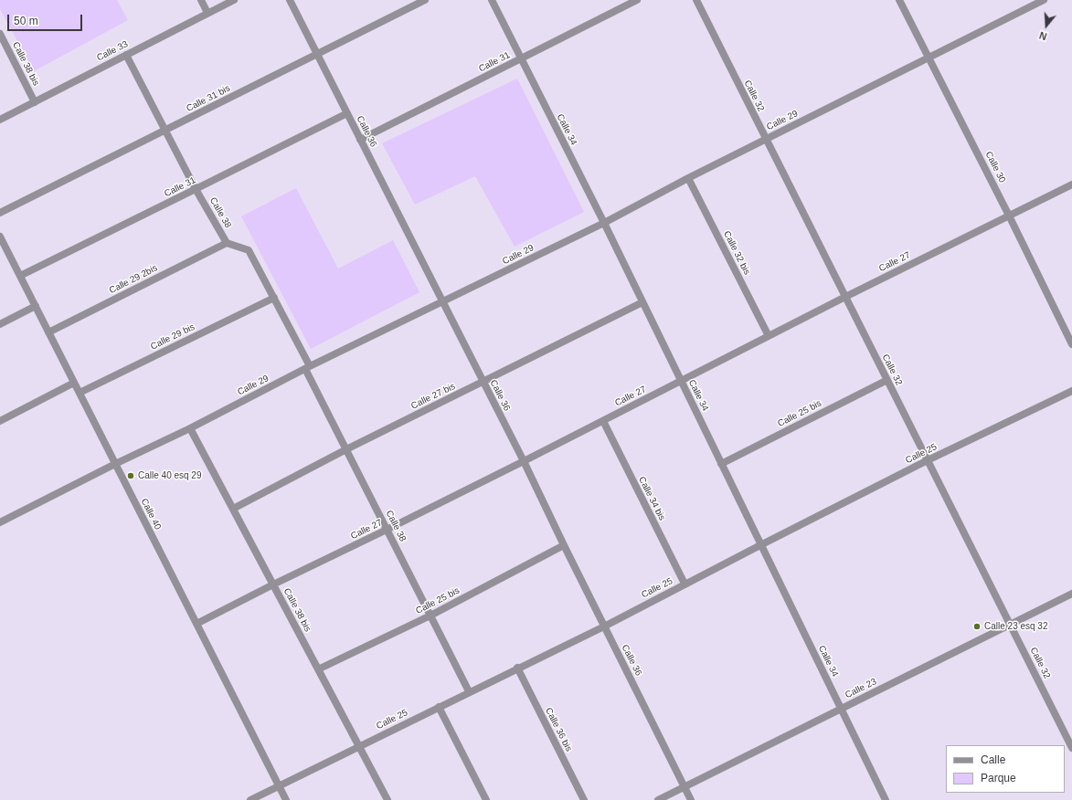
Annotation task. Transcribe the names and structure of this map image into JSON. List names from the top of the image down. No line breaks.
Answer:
{"streets":{"street":["Calle 33","Calle 31","Calle 38 bis","Calle 32","Calle 31 bis","Calle 29","Calle 34","Calle 36","Calle 30","Calle 38","Calle 32 bis","Calle 27","Calle 29 2bis","Calle 29 bis","Calle 27 bis","Calle 25 bis","Calle 25","Calle 34 bis","Calle 40","Calle 23","Calle 36 bis"]},"crossings":[["Calle 33","Calle 38 bis"],["Calle 33","Calle 38"],["Calle 31","Calle 34"],["Calle 31","Calle 36"],["Calle 31","Calle 38"],["Calle 31","Calle 40"],["Calle 38 bis","Calle 29"],["Calle 38 bis","Calle 27"],["Calle 38 bis","Calle 27 bis"],["Calle 38 bis","Calle 25 bis"],["Calle 38 bis","Calle 25"],["Calle 32","Calle 29"],["Calle 32","Calle 27"],["Calle 32","Calle 25 bis"],["Calle 32","Calle 25"],["Calle 32","Calle 23"],["Calle 31 bis","Calle 36"],["Calle 31 bis","Calle 38"],["Calle 29","Calle 34"],["Calle 29","Calle 36"],["Calle 29","Calle 30"],["Calle 29","Calle 38"],["Calle 29","Calle 32 bis"],["Calle 29","Calle 40"],["Calle 34","Calle 27"],["Calle 34","Calle 27 bis"],["Calle 34","Calle 25 bis"],["Calle 34","Calle 25"],["Calle 34","Calle 23"],["Calle 36","Calle 27"],["Calle 36","Calle 27 bis"],["Calle 36","Calle 25 bis"],["Calle 36","Calle 25"],["Calle 36","Calle 23"],["Calle 30","Calle 27"],["Calle 38","Calle 27"],["Calle 38","Calle 29 2bis"],["Calle 38","Calle 29 bis"],["Calle 38","Calle 27 bis"],["Calle 38","Calle 25 bis"],["Calle 38","Calle 25"],["Calle 32 bis","Calle 27"],["Calle 27","Calle 34 bis"],["Calle 27","Calle 40"],["Calle 29 2bis","Calle 40"],["Calle 29 bis","Calle 40"],["Calle 25","Calle 34 bis"],["Calle 25","Calle 40"],["Calle 25","Calle 36 bis"]],"places":["Calle 40 esq 29","Calle 23 esq 32"],"legend":["Calle","Parque"],"scale_bar":"50 m","north":"bottom"}
